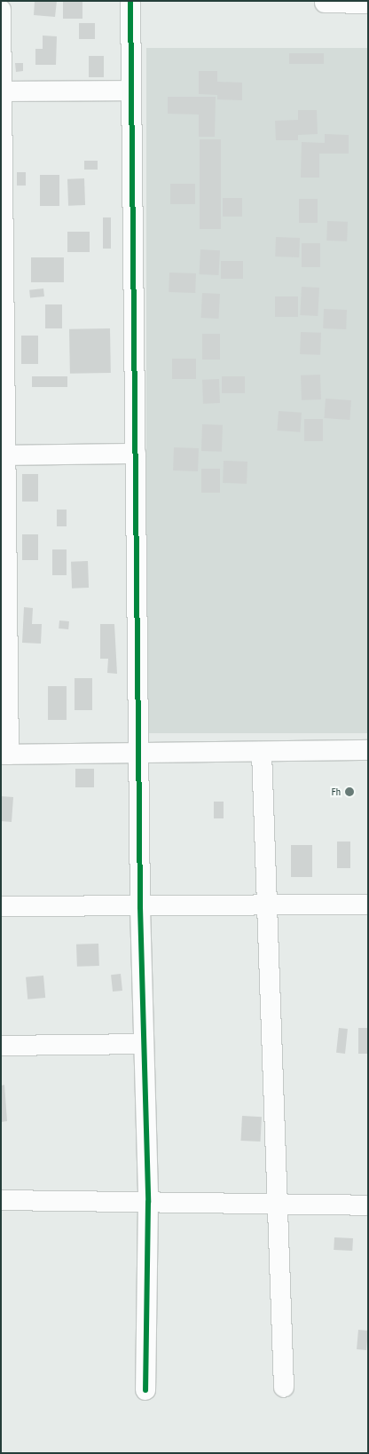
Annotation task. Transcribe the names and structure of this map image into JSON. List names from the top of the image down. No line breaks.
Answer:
{"places":["Fh"]}
